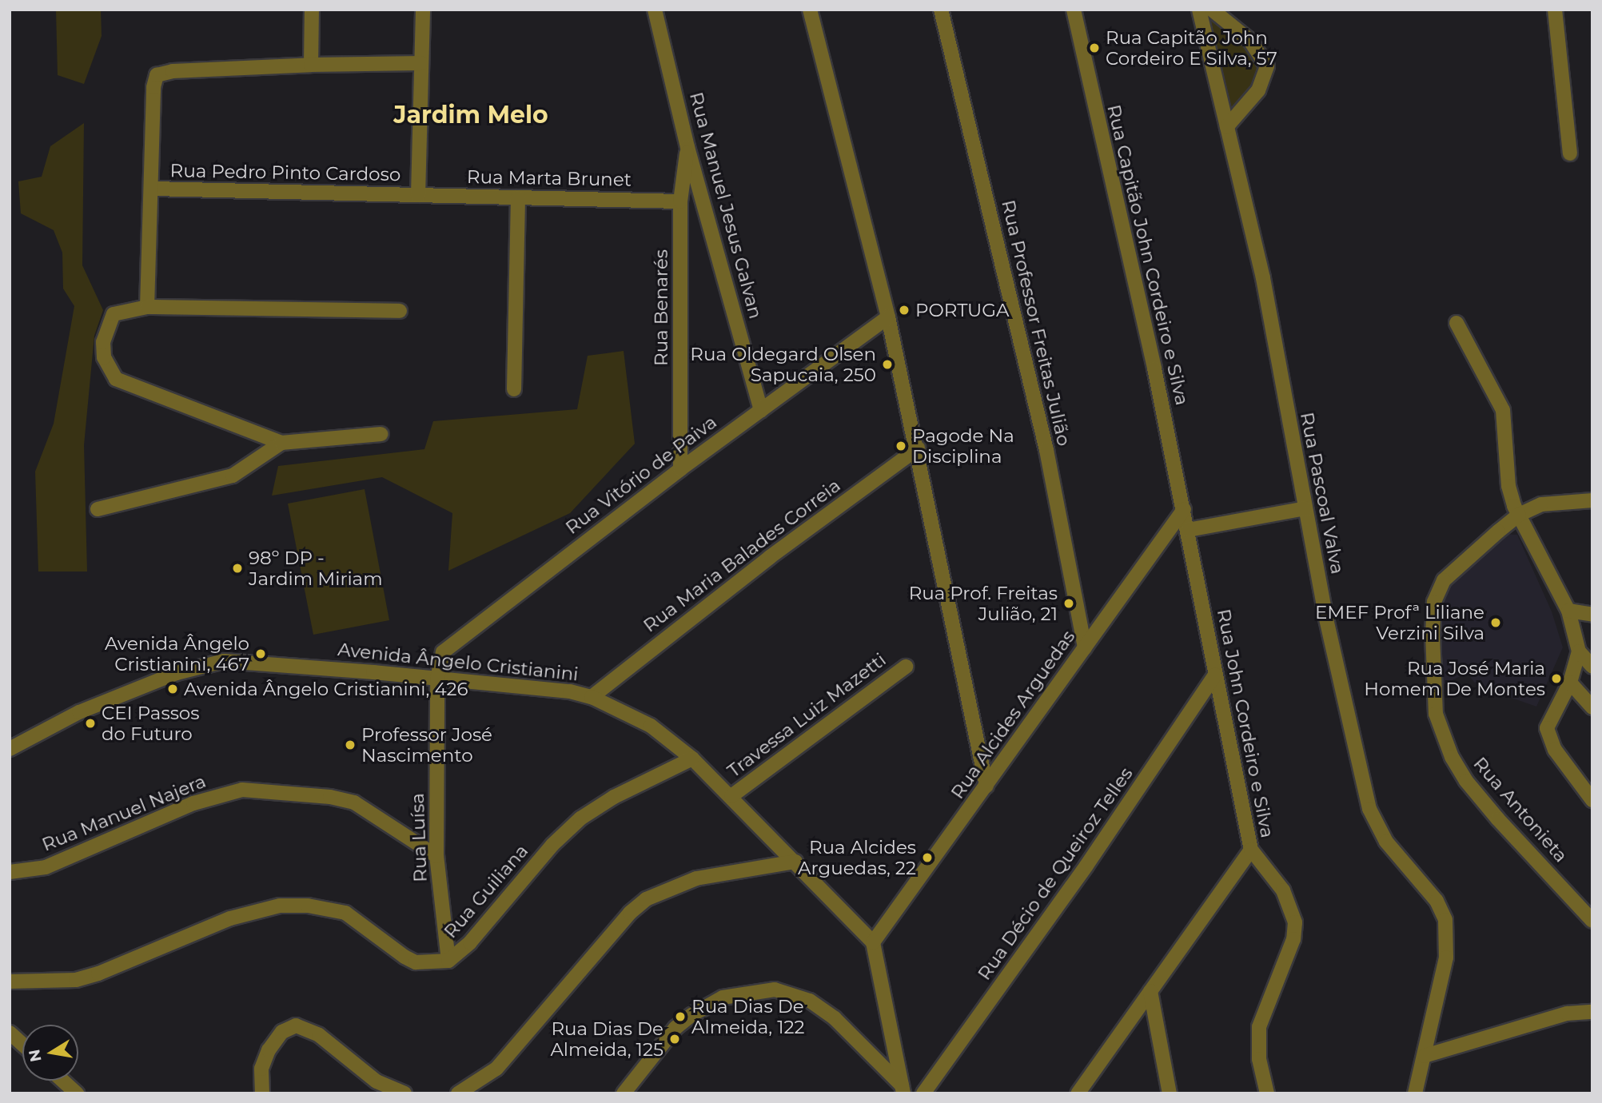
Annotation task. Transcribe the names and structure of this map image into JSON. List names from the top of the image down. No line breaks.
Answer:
{"streets":{"street":["Rua Pedro Pinto Cardoso","Rua Marta Brunet","Rua Manuel Jesus Galvan","Rua Capitão John Cordeiro e Silva","Rua Benarés","Rua Professor Freitas Julião","Rua Vitório de Paiva","Rua Pascoal Valva","Rua Maria Balades Correia","Avenida Ângelo Cristianini","Rua Alcides Arguedas","Travessa Luiz Mazetti","Rua John Cordeiro e Silva","Rua Antonieta","Rua Manuel Najera","Rua Luísa","Rua Décio de Queiroz Telles","Rua Guiliana"]},"crossings":[["Rua Pedro Pinto Cardoso","Rua Marta Brunet"],["Rua Marta Brunet","Rua Benarés"],["Rua Manuel Jesus Galvan","Rua Benarés"],["Rua Manuel Jesus Galvan","Rua Vitório de Paiva"],["Rua Capitão John Cordeiro e Silva","Rua Alcides Arguedas"],["Rua Capitão John Cordeiro e Silva","Rua John Cordeiro e Silva"],["Rua Benarés","Rua Vitório de Paiva"],["Rua Professor Freitas Julião","Rua Alcides Arguedas"],["Rua Vitório de Paiva","Avenida Ângelo Cristianini"],["Rua Vitório de Paiva","Rua Luísa"],["Rua Maria Balades Correia","Avenida Ângelo Cristianini"],["Avenida Ângelo Cristianini","Rua Alcides Arguedas"],["Avenida Ângelo Cristianini","Travessa Luiz Mazetti"],["Avenida Ângelo Cristianini","Rua Luísa"],["Avenida Ângelo Cristianini","Rua Guiliana"],["Rua Alcides Arguedas","Rua John Cordeiro e Silva"],["Rua John Cordeiro e Silva","Rua Décio de Queiroz Telles"],["Rua Manuel Najera","Rua Luísa"],["Rua Luísa","Rua Guiliana"]],"districts":["Jardim Melo"],"places":["Rua Capitão John Cordeiro E Silva, 57","PORTUGA","Rua Oldegard Olsen Sapucaia, 250","Pagode Na Disciplina","98º DP - Jardim Miriam","Rua Prof. Freitas Julião, 21","EMEF Profª Liliane Verzini Silva","Avenida Ângelo Cristianini, 467","Rua José Maria Homem De Montes","Avenida Ângelo Cristianini, 426","CEI Passos do Futuro","Professor José Nascimento","Rua Alcides Arguedas, 22","Rua Dias De Almeida, 122","Rua Dias De Almeida, 125"],"north":"left"}
